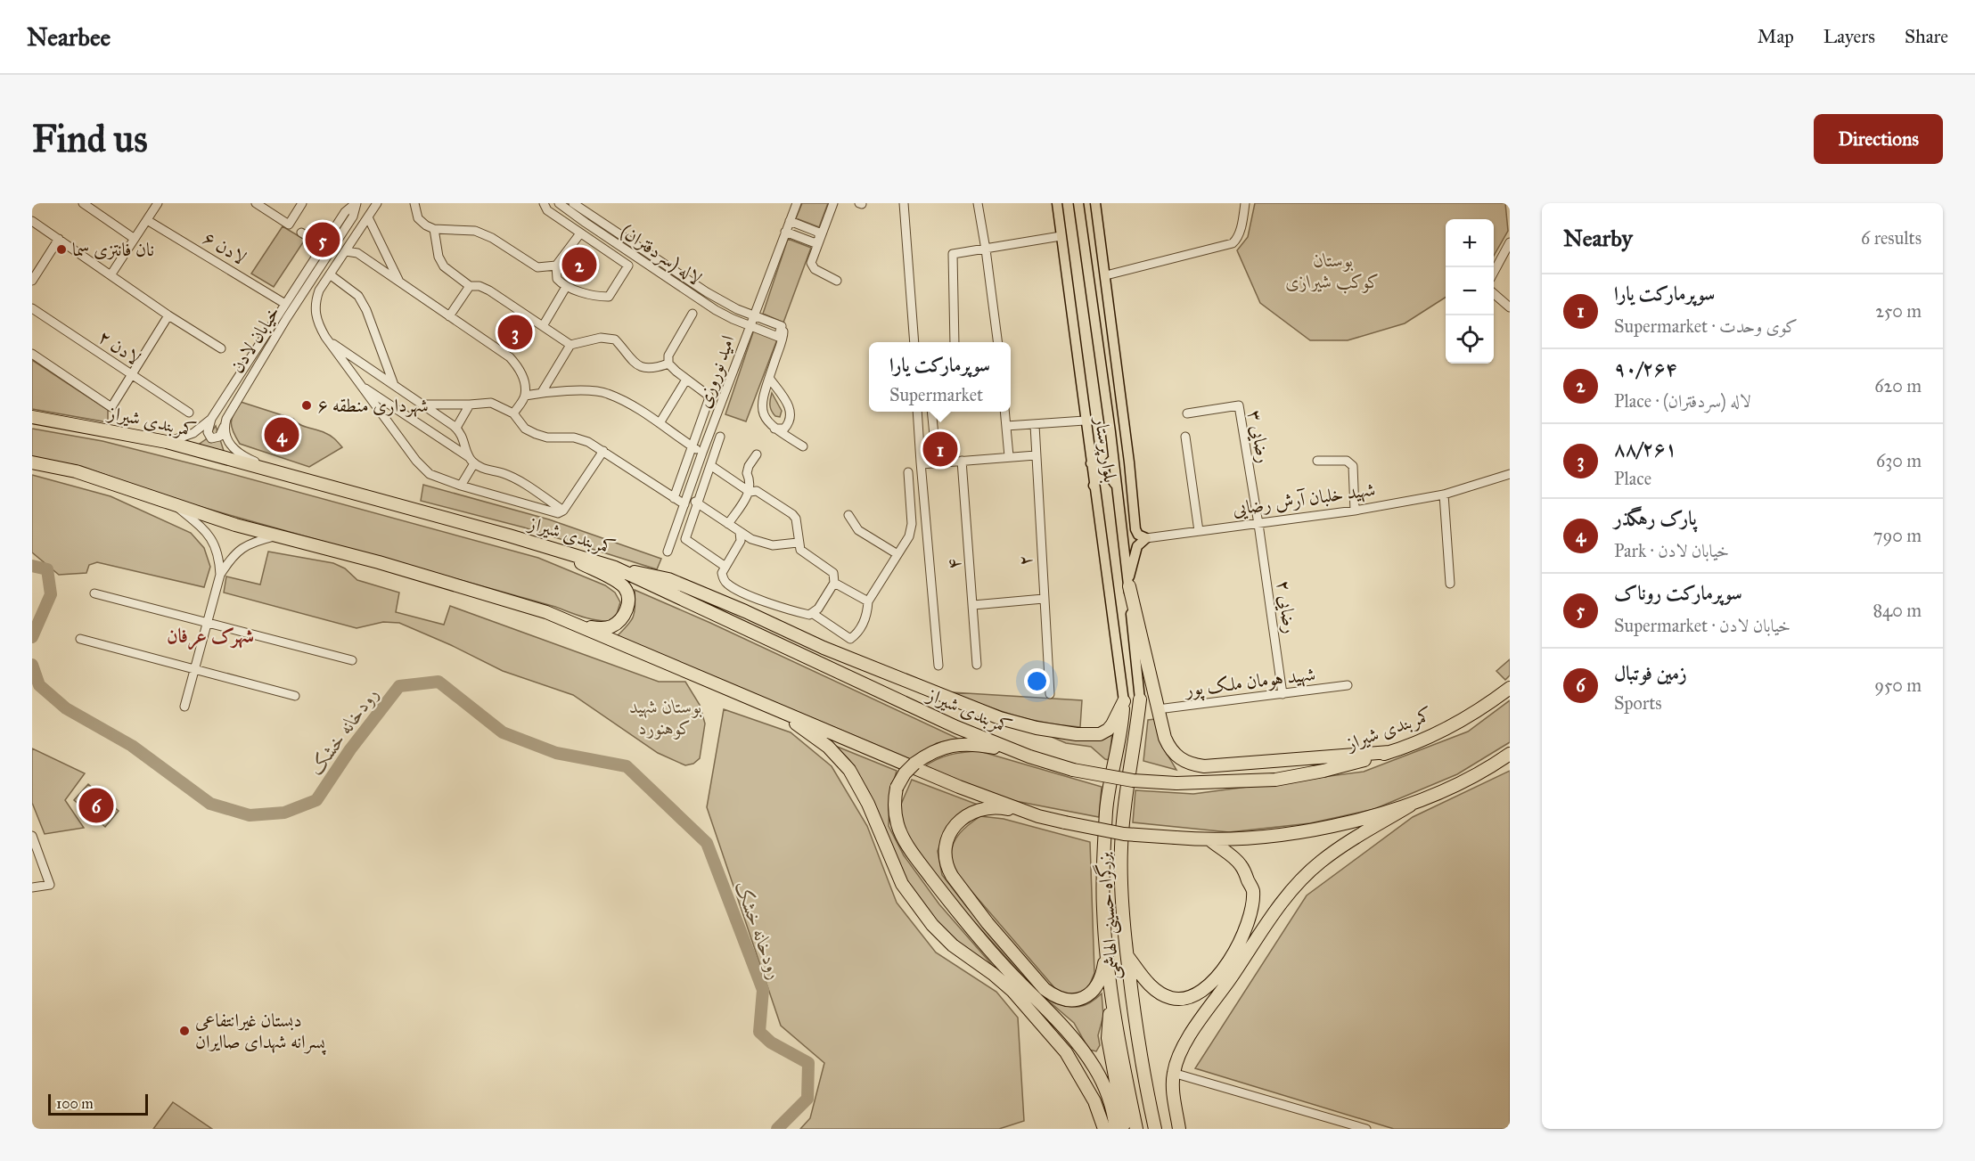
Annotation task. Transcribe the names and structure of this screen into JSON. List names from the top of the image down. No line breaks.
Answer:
{"streets":{"highway":["کمربندی شیراز","بزرگراه حسینی الهاشمی"],"main road":["بلوار پرستار"],"street":["۶ لادن","لاله (سردفتران)","خیابان لادن","۲ لادن","امید نوروزی","رضایی ۳","شهید خلبان آرش رضایی","۲","۴","رضایی ۲","شهید هومان ملک پور"]},"crossings":[["۶ لادن","خیابان لادن"],["لاله (سردفتران)","امید نوروزی"],["خیابان لادن","کمربندی شیراز"],["رضایی ۳","شهید خلبان آرش رضایی"],["رضایی ۳","رضایی ۲"],["بلوار پرستار","بزرگراه حسینی الهاشمی"],["شهید خلبان آرش رضایی","رضایی ۲"],["رضایی ۲","شهید هومان ملک پور"]],"districts":["شهرک عرفان"],"water":["رودخانه خشک"],"parks":["بوستان کوکب شیرازی","بوستان شهید کوهنورد"],"places":["نان فانتزی سما","شهرداری منطقه ۶","دبستان غیرانتفاعی پسرانه شهدای صاایران"],"scale_bar":"100 m","page":{"header":"Nearbee","nav":["Map","Layers","Share"],"buttons":"Directions","title":"Find us","heading":["Nearby","6 results"],"map_buttons":["+","−"],"pins":["5","2","3","4","1","6"],"list":[{"mark":"1","name":"سوپرمارکت یارا","note":"Supermarket · کوی وحدت","value":"250 m"},{"mark":"2","name":"۹۰/۲۶۴","note":"Place · لاله (سردفتران)","value":"620 m"},{"mark":"3","name":"۸۸/۲۶۱","note":"Place","value":"630 m"},{"mark":"4","name":"پارک رهگذر","note":"Park · خیابان لادن","value":"790 m"},{"mark":"5","name":"سوپرمارکت روناک","note":"Supermarket · خیابان لادن","value":"840 m"},{"mark":"6","name":"زمین فوتبال","note":"Sports","value":"950 m"}],"popup":["سوپرمارکت یارا","Supermarket"],"scale":"100 m"}}
